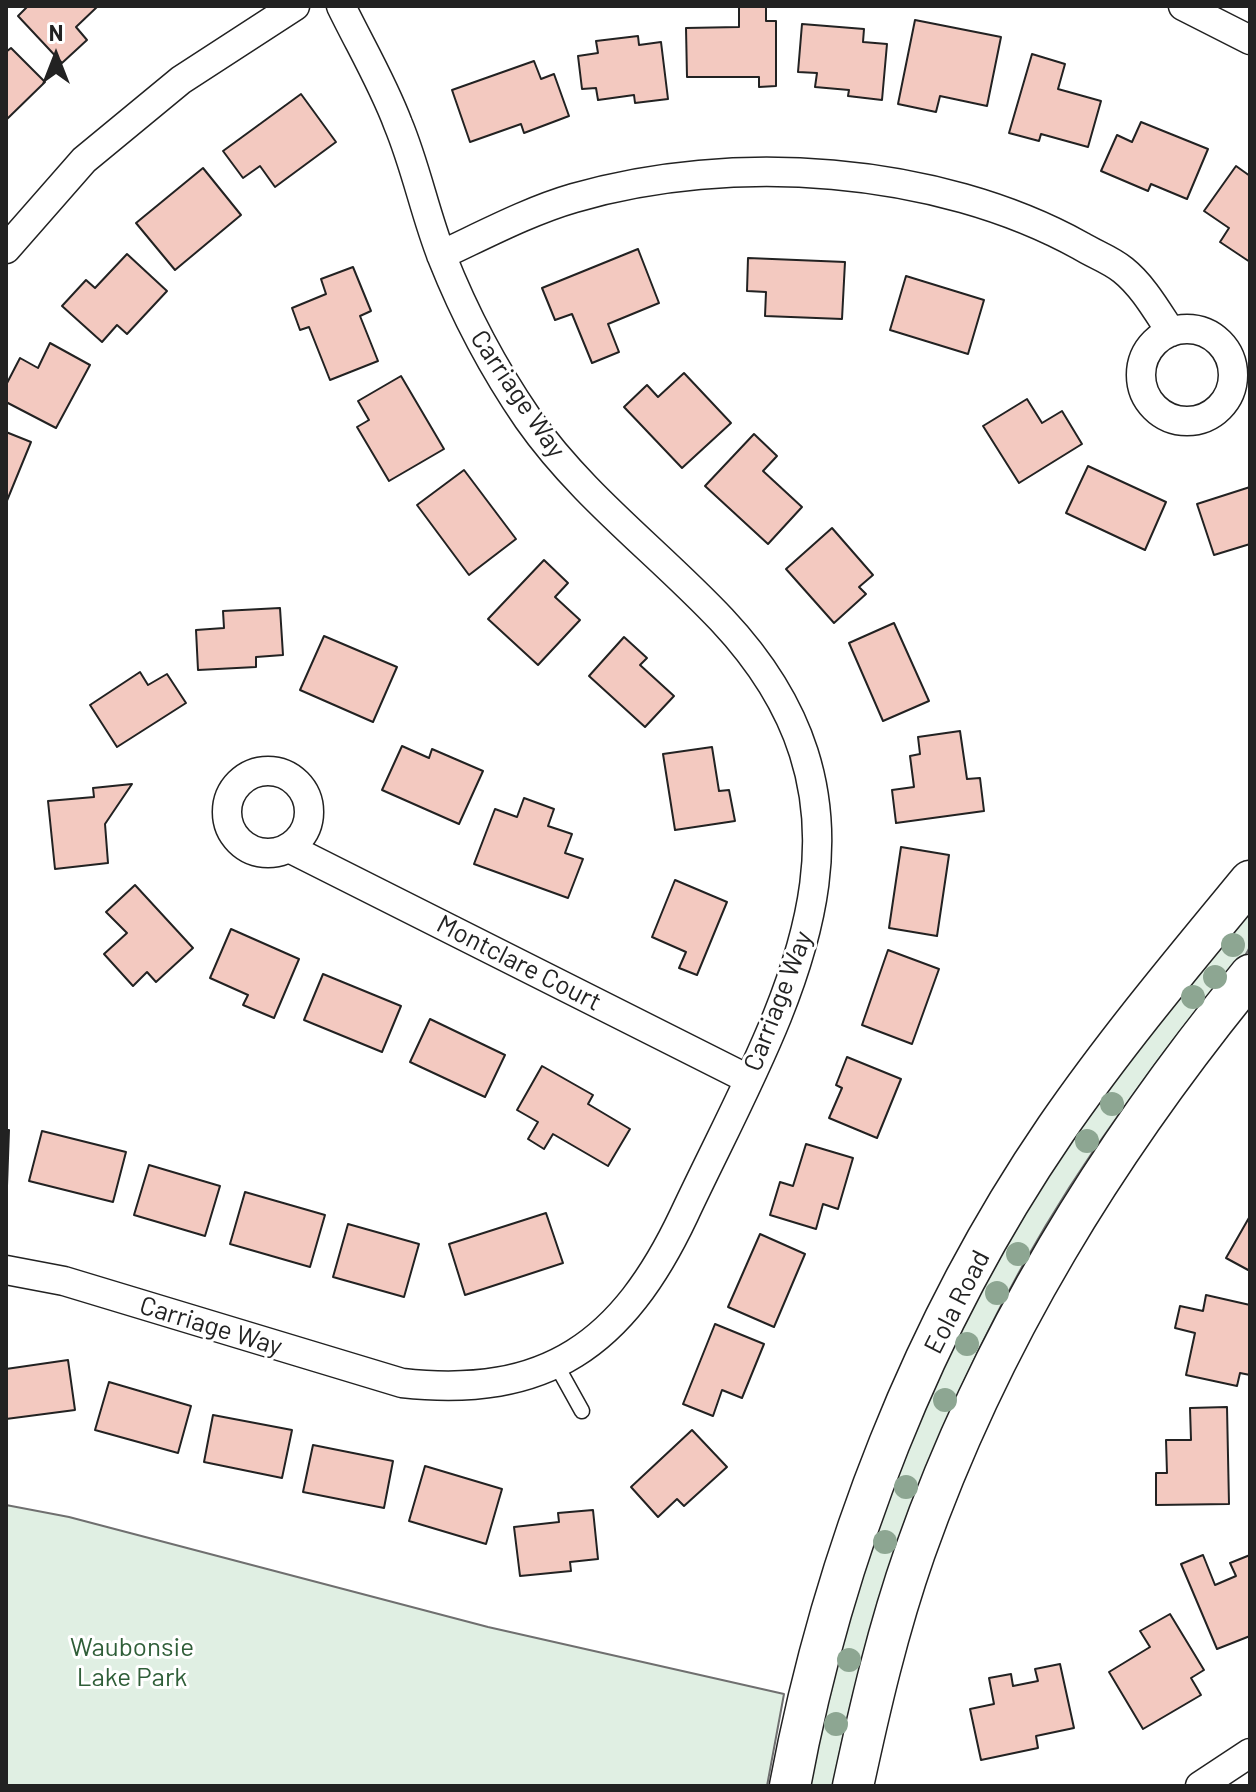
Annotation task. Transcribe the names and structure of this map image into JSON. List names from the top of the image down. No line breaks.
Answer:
{"streets":{"main road":["Eola Road"],"street":["Carriage Way","Montclare Court"]},"crossings":[["Carriage Way","Montclare Court"]],"parks":["Waubonsie Lake Park"],"north":"top"}
